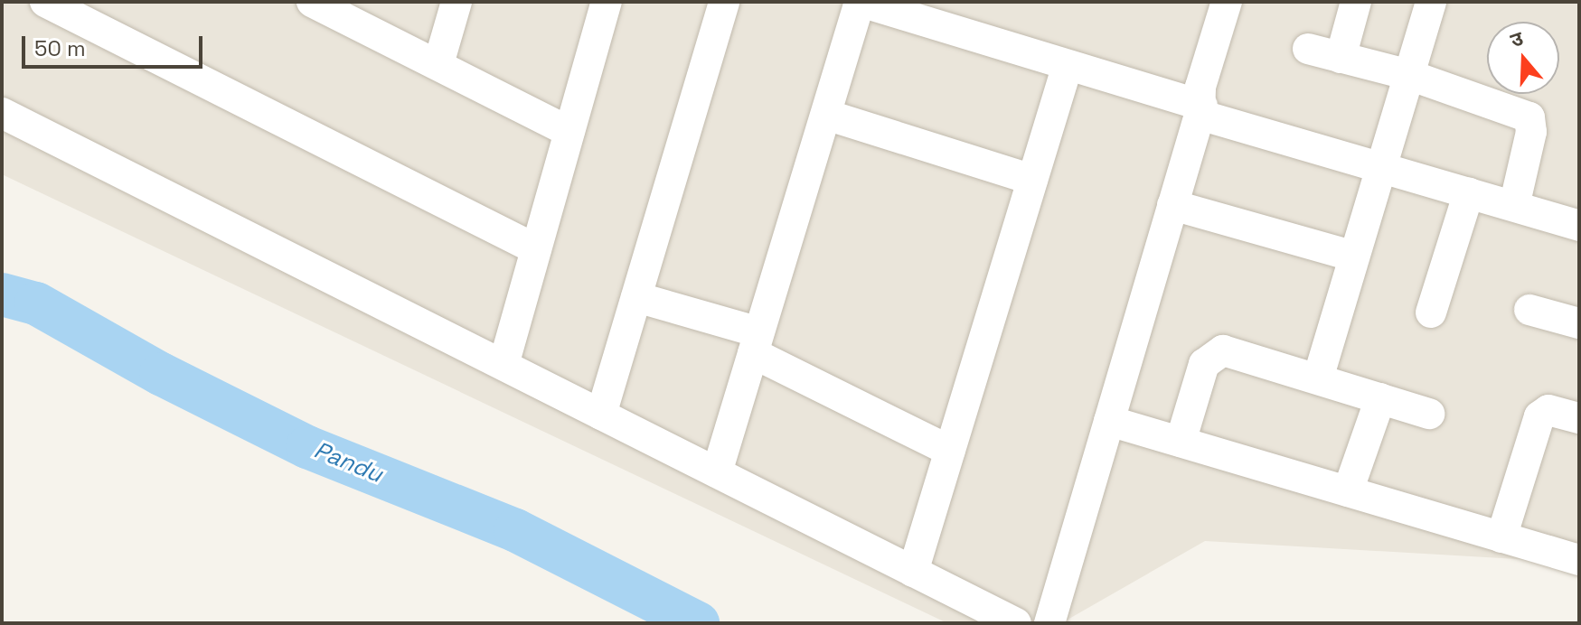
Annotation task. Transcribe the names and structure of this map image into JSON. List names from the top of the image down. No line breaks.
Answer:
{"water":["Pandu"],"scale_bar":"50 m","north":"top"}
